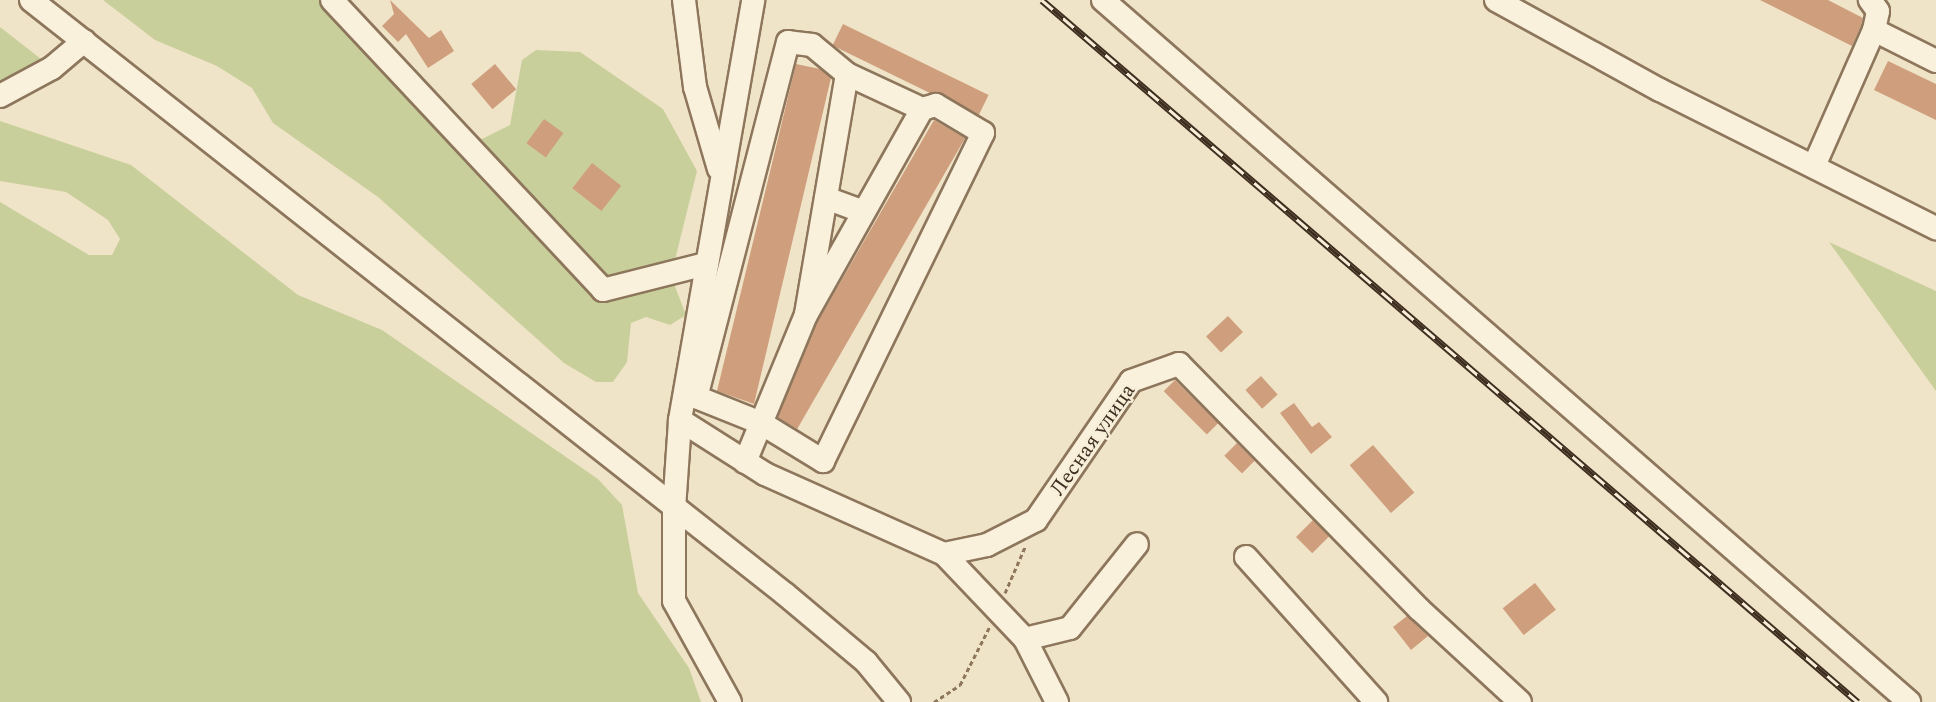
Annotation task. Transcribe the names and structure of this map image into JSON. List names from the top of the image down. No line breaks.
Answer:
{"streets":{"street":["Лесная улица"]}}
